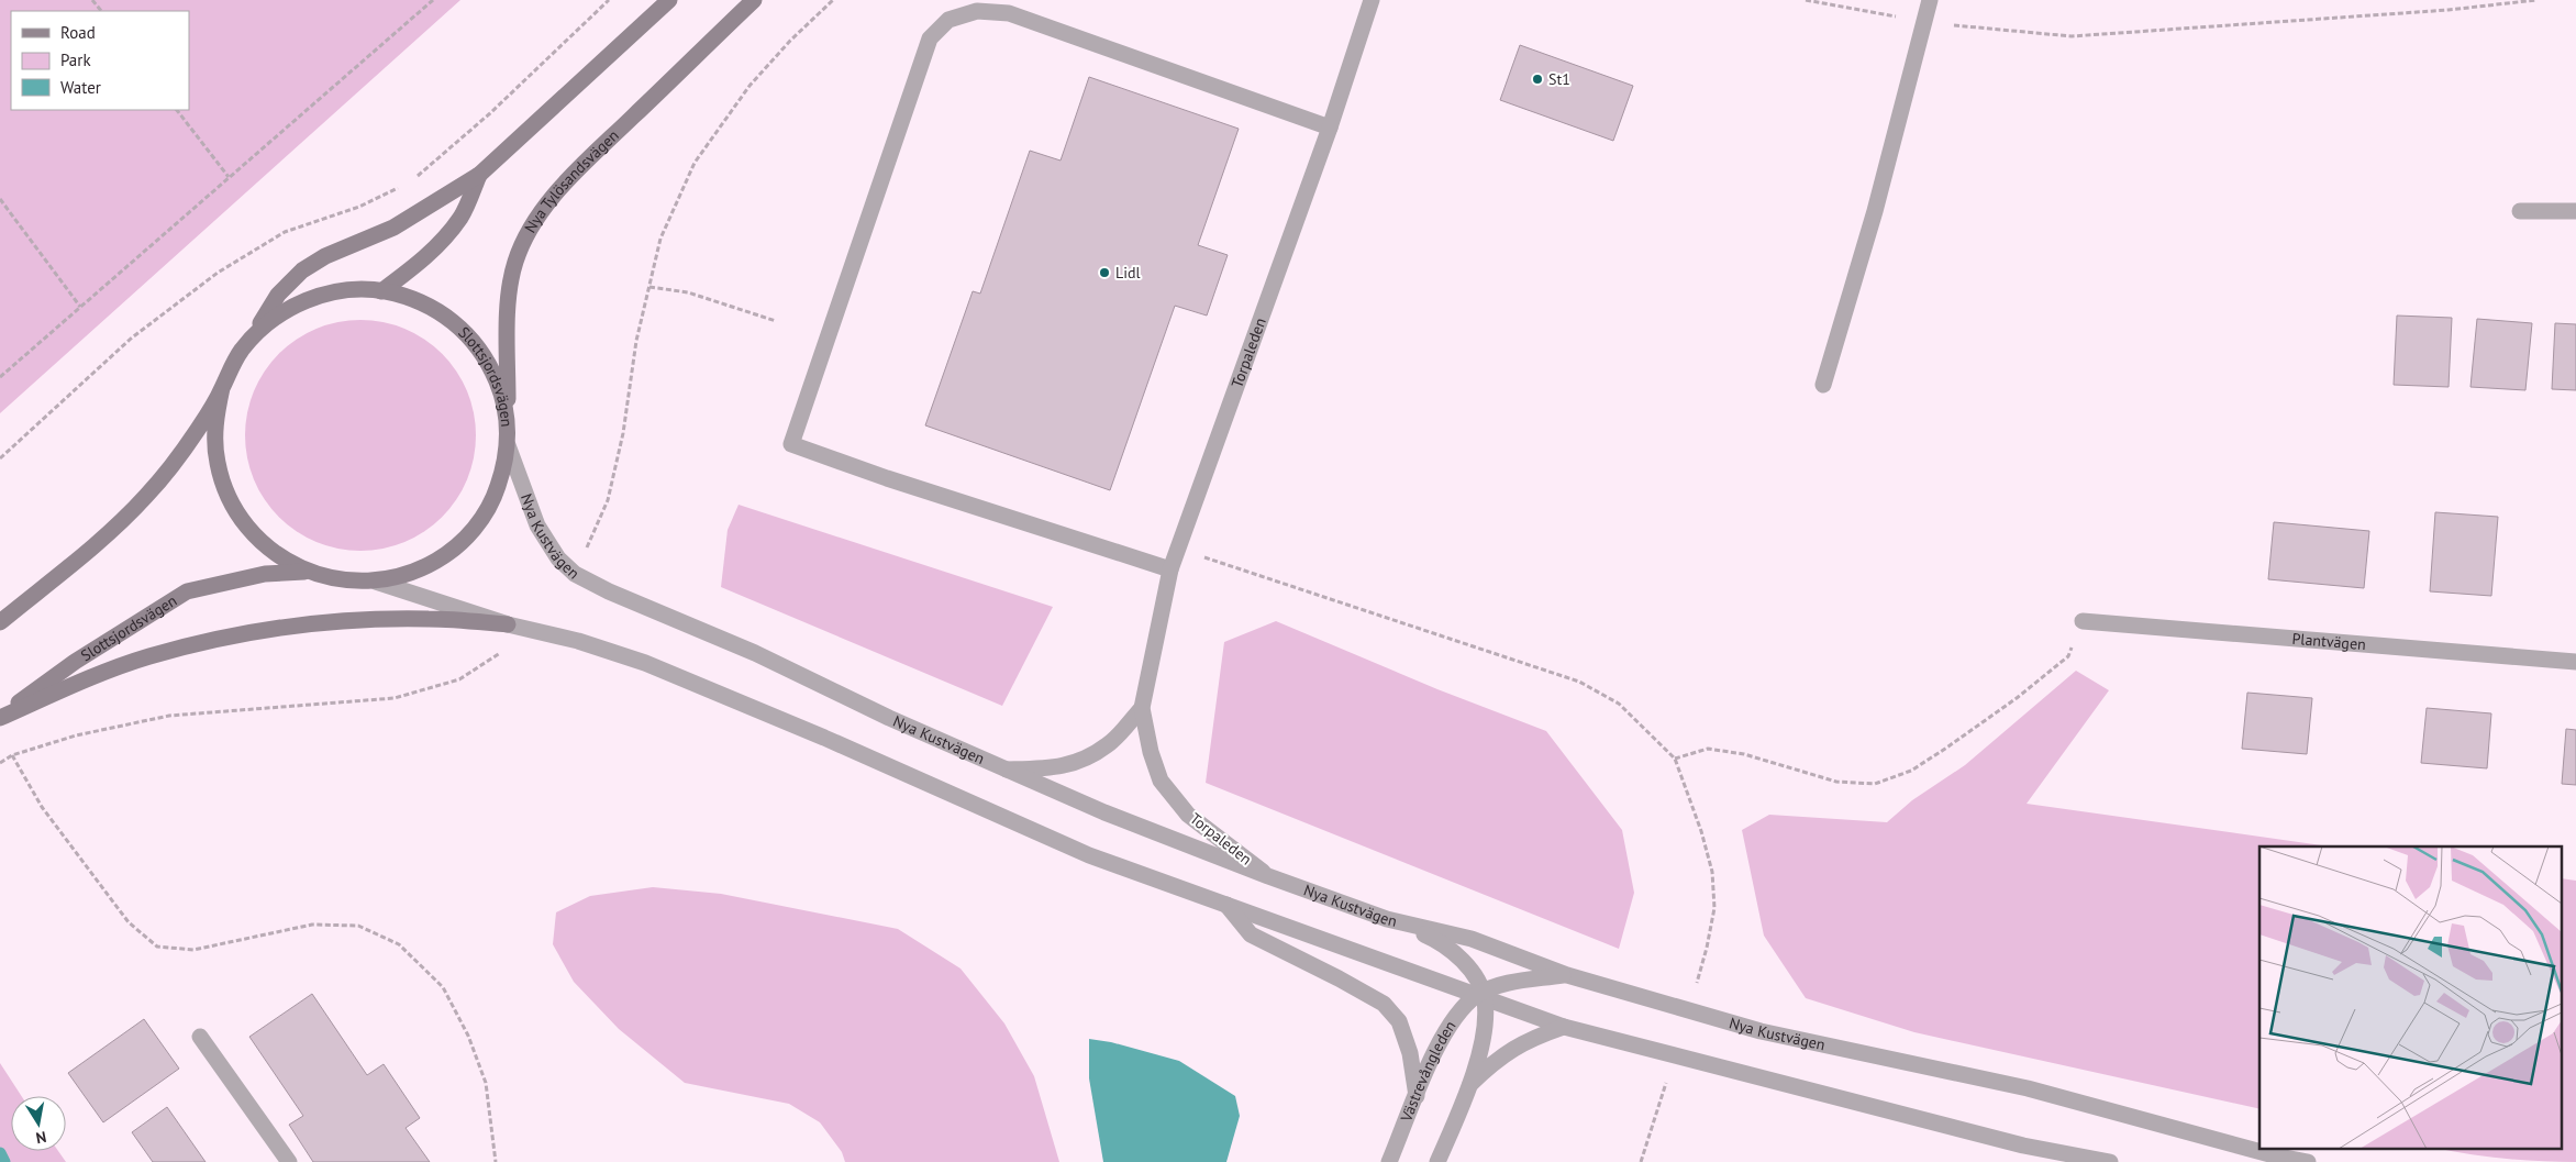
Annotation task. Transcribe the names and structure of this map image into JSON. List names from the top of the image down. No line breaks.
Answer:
{"streets":{"main road":["Nya Tylösandsvägen","Slottsjordsvägen"],"street":["Torpaleden","Nya Kustvägen","Plantvägen","Västrevångleden"]},"crossings":[["Nya Tylösandsvägen","Slottsjordsvägen"],["Torpaleden","Nya Kustvägen"],["Slottsjordsvägen","Nya Kustvägen"],["Nya Kustvägen","Västrevångleden"]],"places":["St1","Lidl"],"legend":["Road","Park","Water"],"north":"bottom"}
